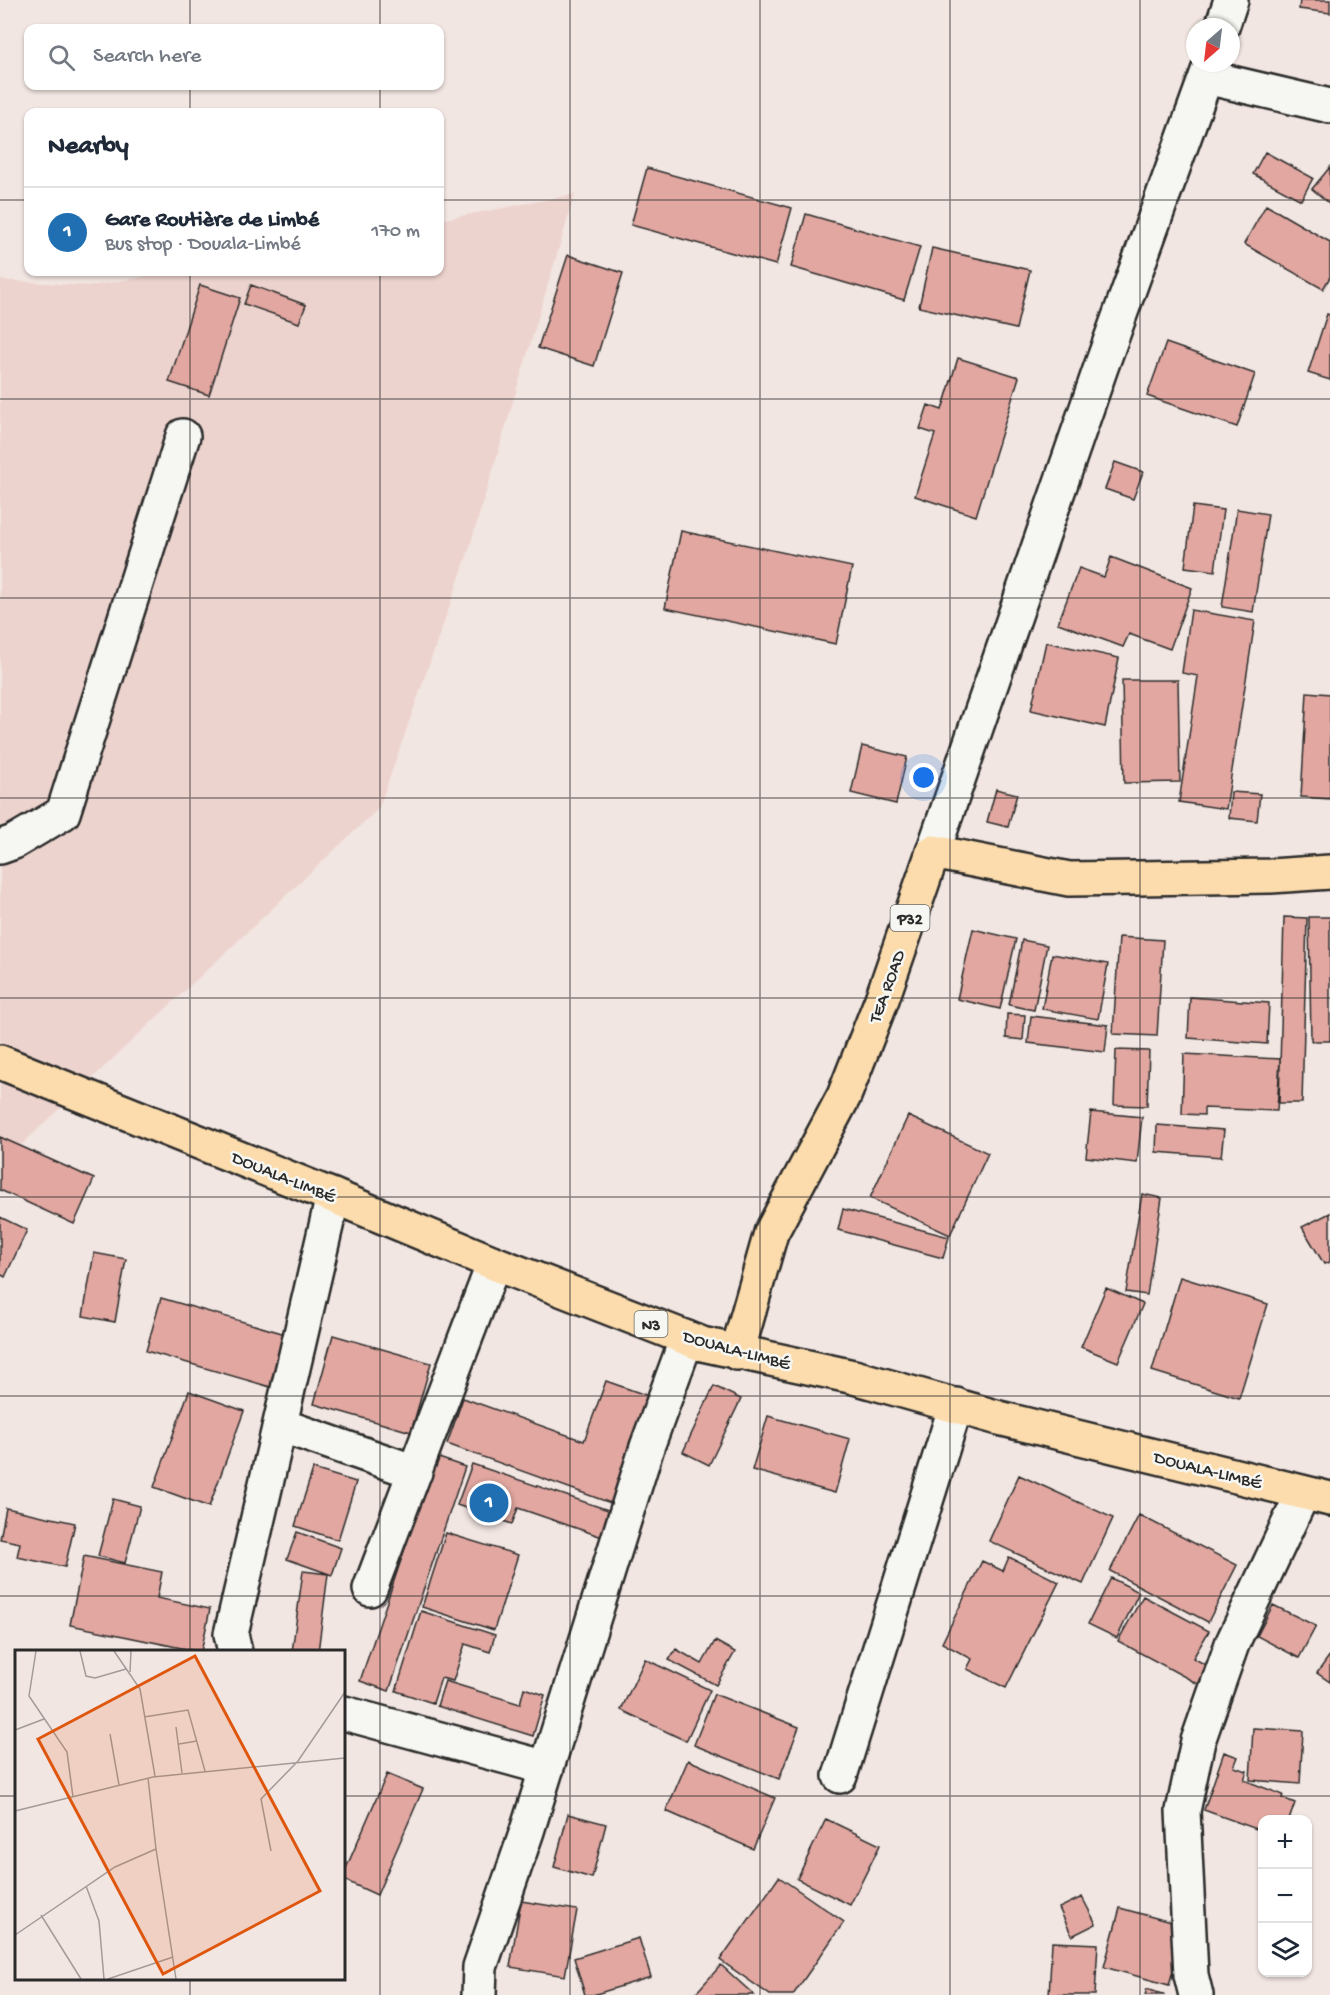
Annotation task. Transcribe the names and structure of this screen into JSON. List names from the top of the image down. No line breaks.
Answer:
{"streets":{"main road":["P32","TEA ROAD","DOUALA-LIMBÉ","N3"]},"crossings":[["TEA ROAD","DOUALA-LIMBÉ"]],"north":"bottom left","page":{"search":"Search here","heading":"Nearby","list":[{"mark":"1","name":"Gare Routière de Limbé","note":"Bus stop · Douala-Limbé","value":"170 m"}],"pins":"1","map_buttons":["+","−"]}}
